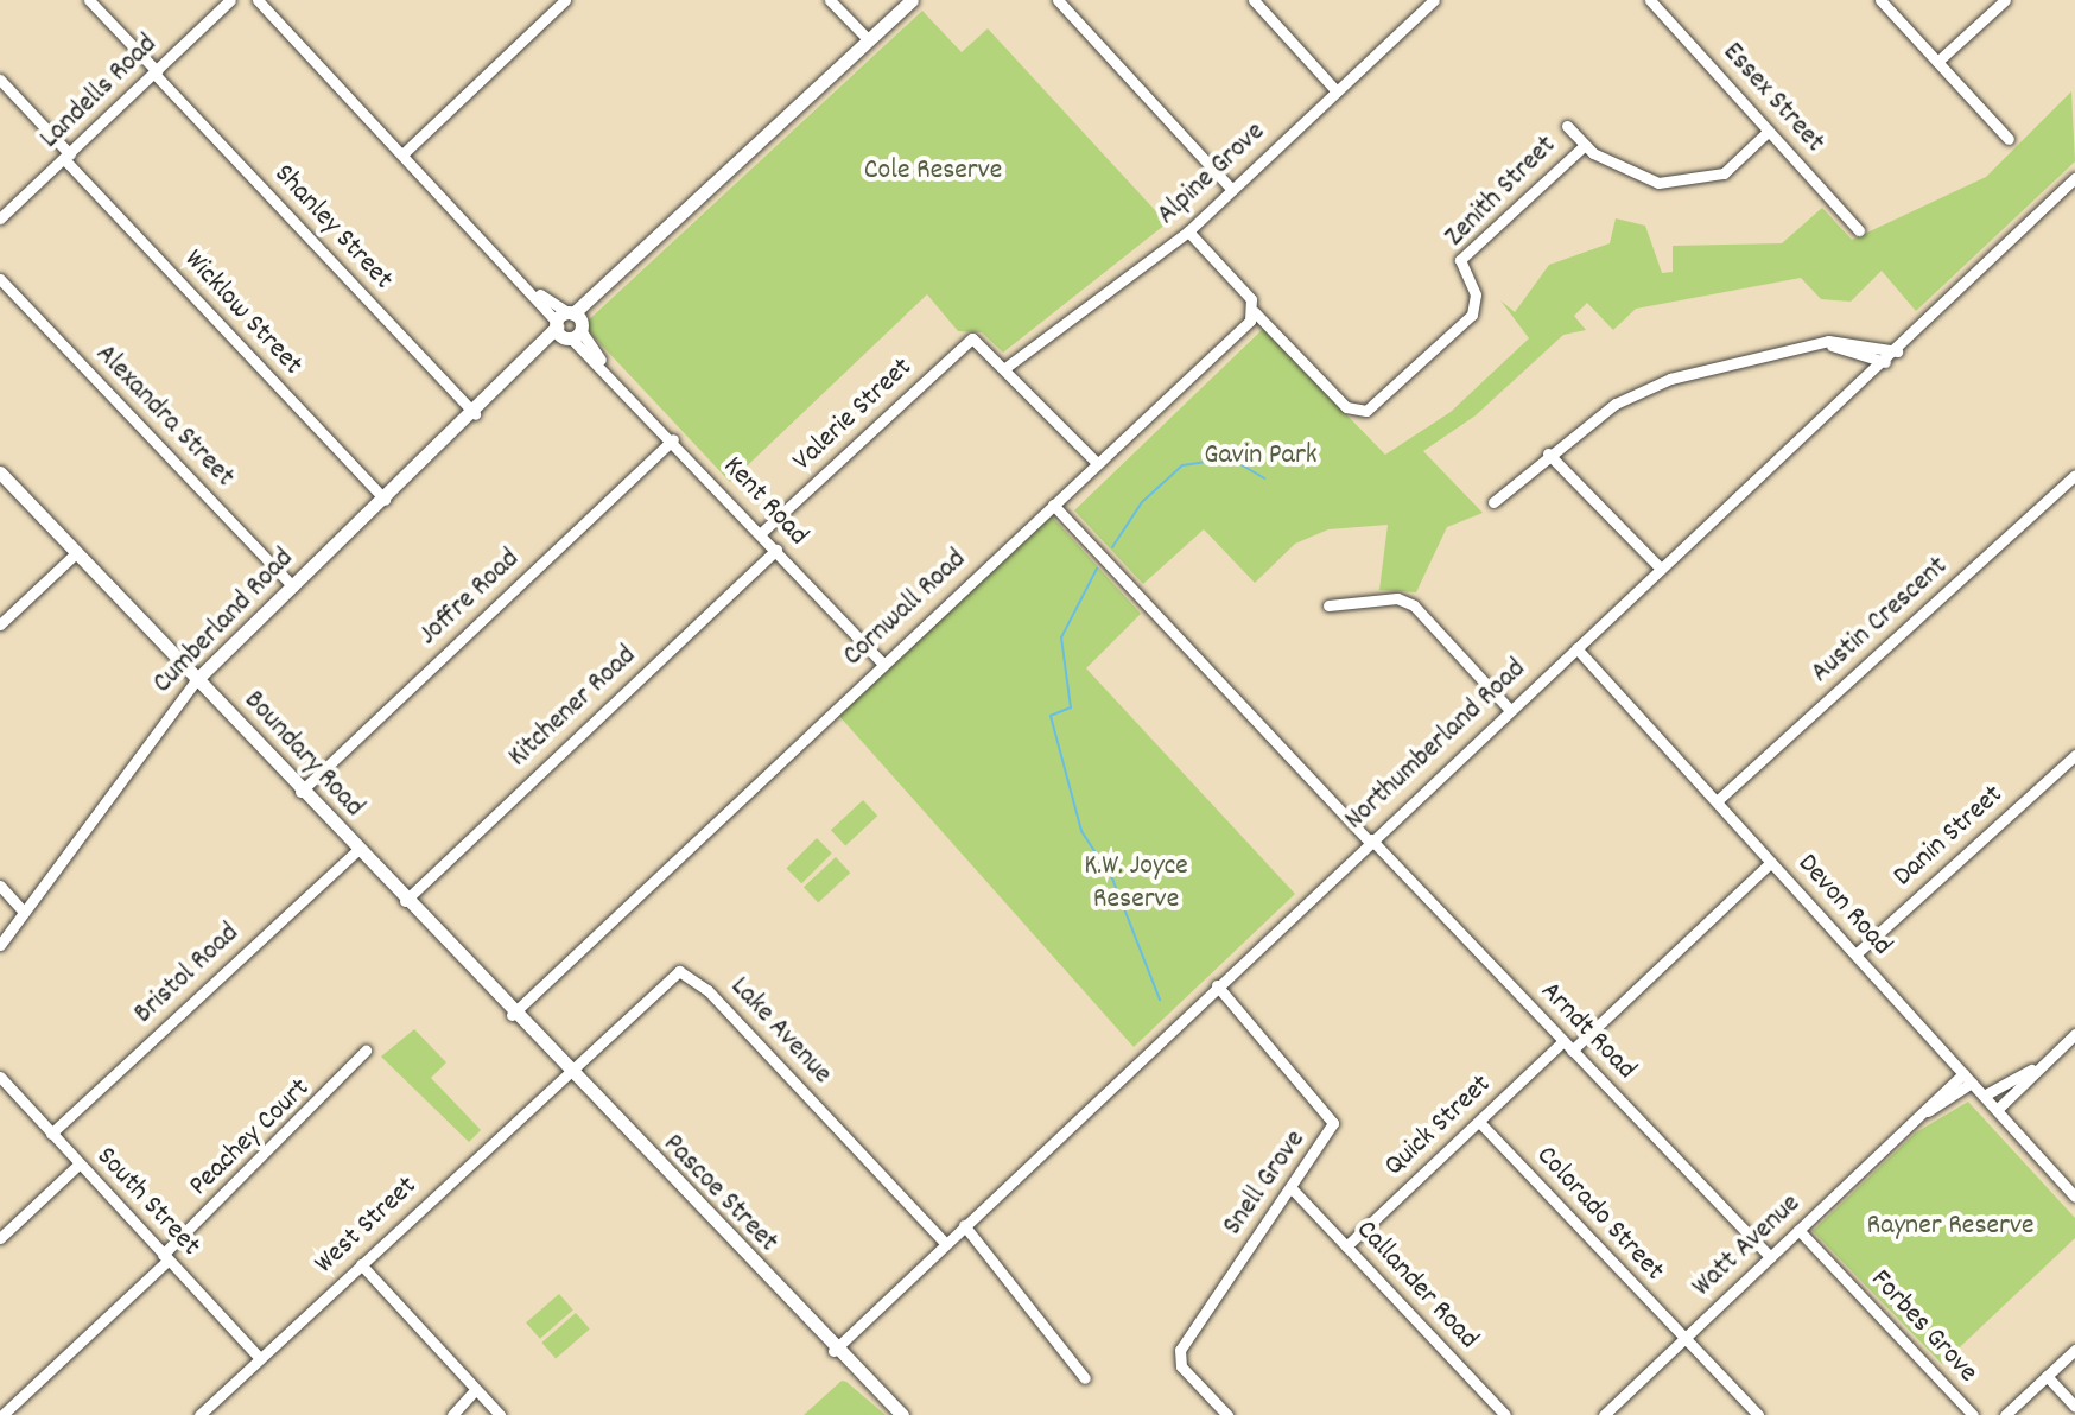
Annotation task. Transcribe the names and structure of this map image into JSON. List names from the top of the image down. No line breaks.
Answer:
{"streets":{"main road":["Cumberland Road","Boundary Road","Pascoe Street"],"street":["Landells Road","Essex Street","Alpine Grove","Zenith Street","Shanley Street","Wicklow Street","Valerie Street","Alexandra Street","Kent Road","Joffre Road","Cornwall Road","Austin Crescent","Kitchener Road","Northumberland Road","Danin Street","Devon Road","Bristol Road","Lake Avenue","Arndt Road","Quick Street","Peachey Court","Snell Grove","South Street","Colorado Street","West Street","Watt Avenue","Callander Road","Forbes Grove"]},"crossings":[["Landells Road","Shanley Street"],["Landells Road","Wicklow Street"],["Essex Street","Zenith Street"],["Alpine Grove","Valerie Street"],["Zenith Street","Cornwall Road"],["Shanley Street","Cumberland Road"],["Wicklow Street","Cumberland Road"],["Valerie Street","Kent Road"],["Alexandra Street","Cumberland Road"],["Kent Road","Joffre Road"],["Kent Road","Cornwall Road"],["Kent Road","Cumberland Road"],["Kent Road","Kitchener Road"],["Joffre Road","Boundary Road"],["Cornwall Road","Boundary Road"],["Cornwall Road","Arndt Road"],["Austin Crescent","Devon Road"],["Cumberland Road","Boundary Road"],["Kitchener Road","Boundary Road"],["Northumberland Road","Devon Road"],["Northumberland Road","Lake Avenue"],["Northumberland Road","Arndt Road"],["Northumberland Road","Snell Grove"],["Northumberland Road","Pascoe Street"],["Boundary Road","Bristol Road"],["Boundary Road","Lake Avenue"],["Boundary Road","Pascoe Street"],["Boundary Road","West Street"],["Danin Street","Devon Road"],["Devon Road","Quick Street"],["Devon Road","Watt Avenue"],["Bristol Road","South Street"],["Lake Avenue","Pascoe Street"],["Lake Avenue","West Street"],["Arndt Road","Quick Street"],["Arndt Road","Watt Avenue"],["Quick Street","Colorado Street"],["Quick Street","Callander Road"],["Peachey Court","South Street"],["Snell Grove","Callander Road"],["Pascoe Street","West Street"],["South Street","West Street"],["Colorado Street","Watt Avenue"],["Watt Avenue","Forbes Grove"]],"parks":["Cole Reserve","Gavin Park","K.W. Joyce Reserve","Rayner Reserve"]}
